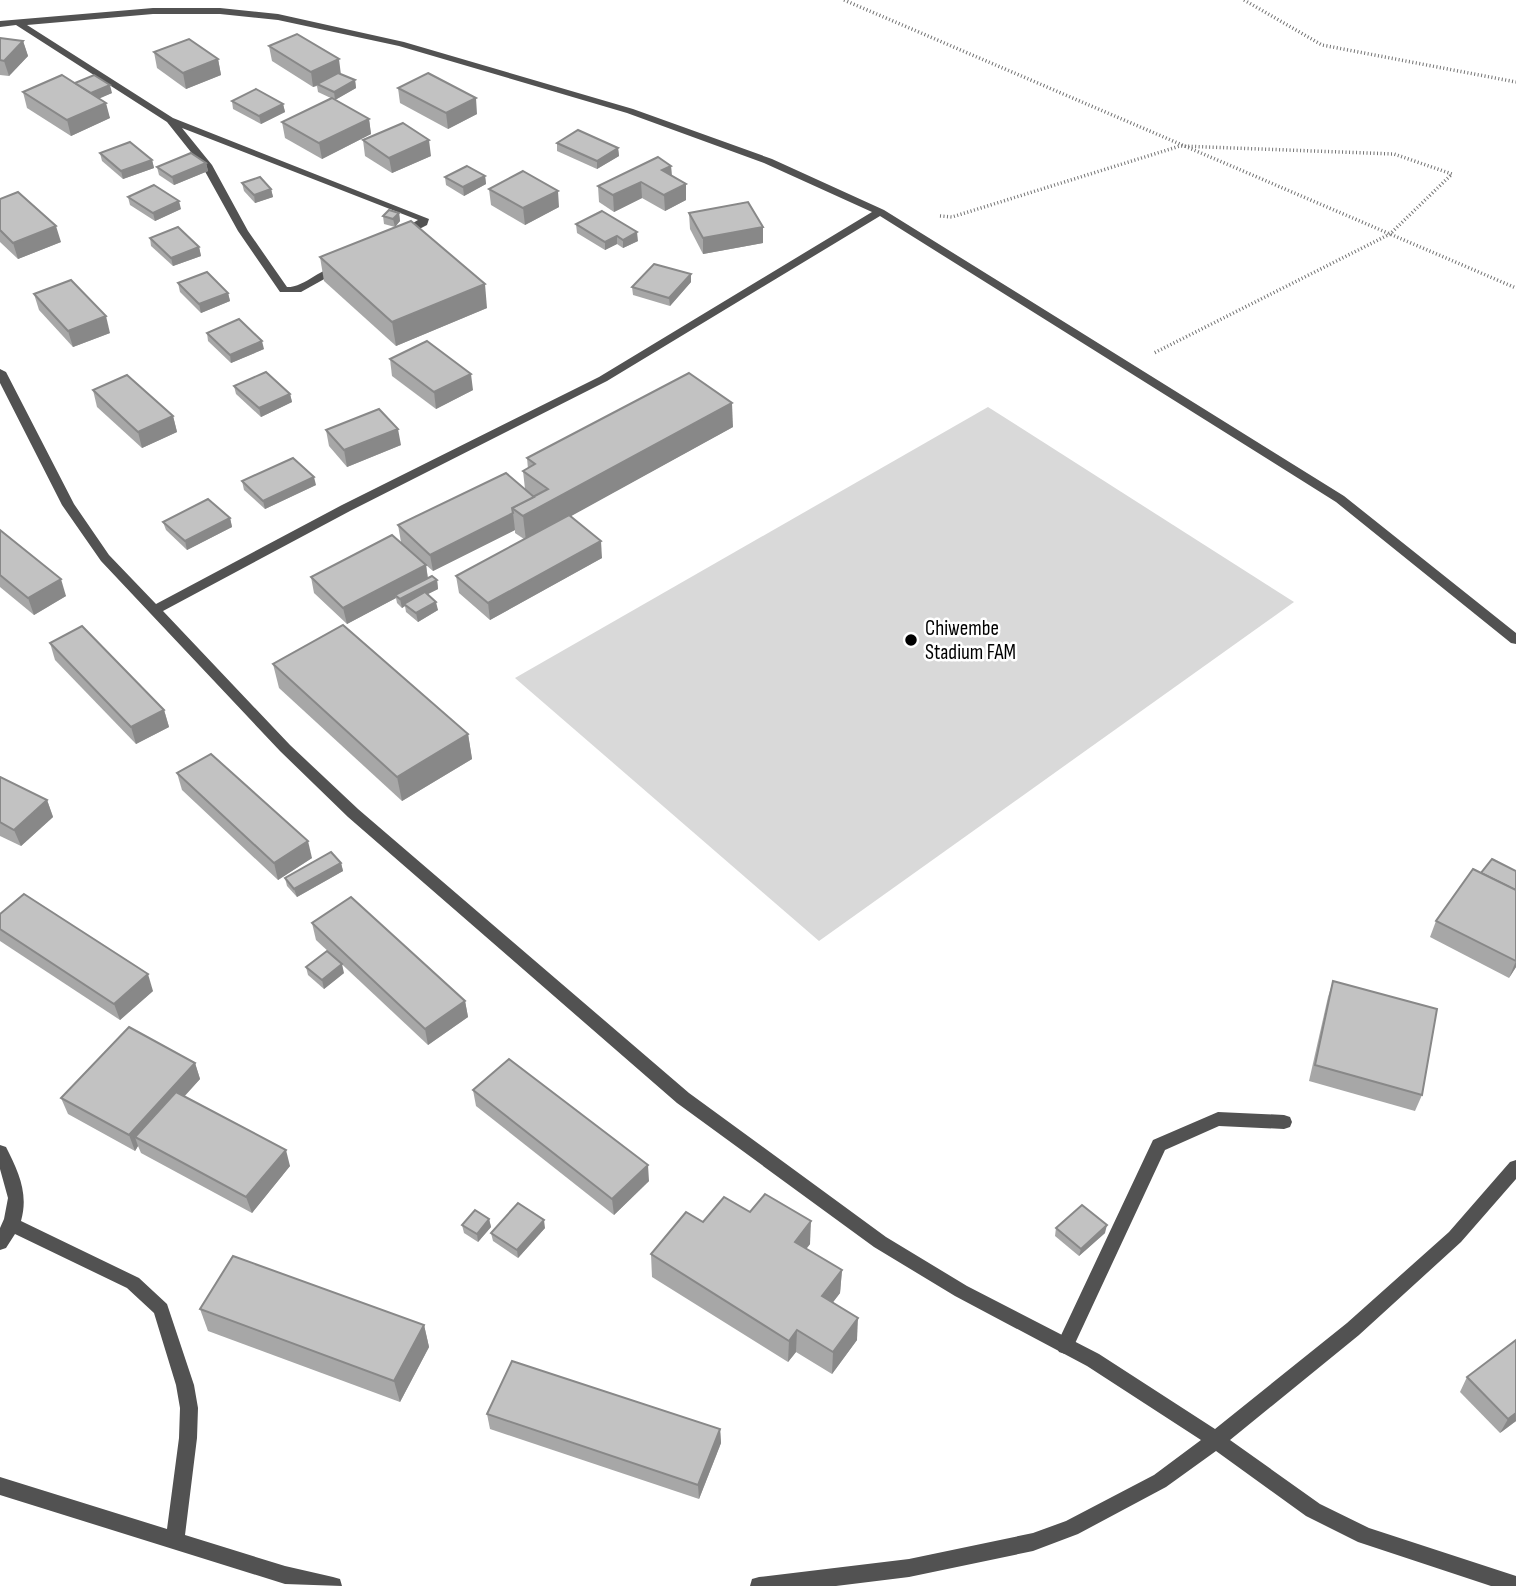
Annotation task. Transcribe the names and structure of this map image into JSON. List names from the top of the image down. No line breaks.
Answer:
{"places":["Chiwembe Stadium FAM"]}
